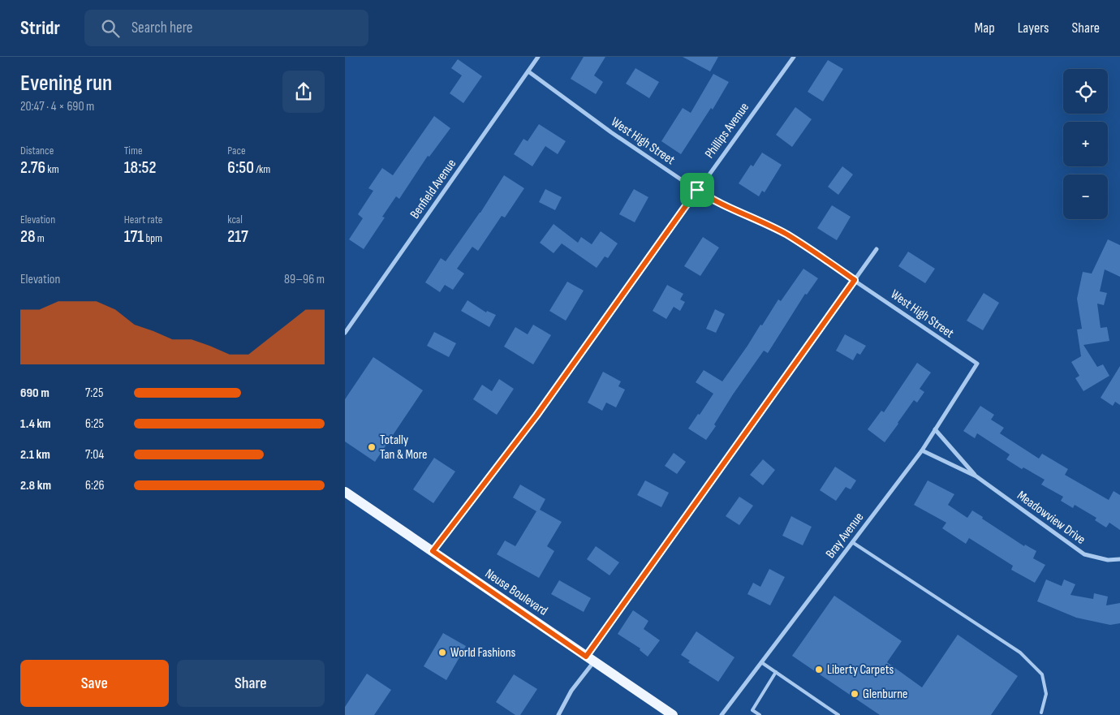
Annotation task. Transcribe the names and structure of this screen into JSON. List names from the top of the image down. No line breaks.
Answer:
{"streets":{"main road":["Neuse Boulevard"],"street":["Phillips Avenue","West High Street","Benfield Avenue","Meadowview Drive","Bray Avenue"]},"crossings":[["Phillips Avenue","West High Street"],["Phillips Avenue","Neuse Boulevard"],["West High Street","Benfield Avenue"],["West High Street","Bray Avenue"],["Meadowview Drive","Bray Avenue"]],"places":["Totally Tan & More","World Fashions","Liberty Carpets","Glenburne"],"page":{"header":"Stridr","search":"Search here","nav":["Map","Layers","Share"],"heading":["Evening run","20:47 · 4 × 690 m"],"map_buttons":["+","−"],"stats":[["Distance","2.76 km"],["Time","18:52"],["Pace","6:50 /km"],["Elevation","28 m"],["Heart rate","171 bpm"],["kcal","217"]],"chart":["Elevation","89–96 m"],"list":[{"name":"690 m","note":"7:25"},{"name":"1.4 km","note":"6:25"},{"name":"2.1 km","note":"7:04"},{"name":"2.8 km","note":"6:26"}],"buttons":["Save","Share"]}}
